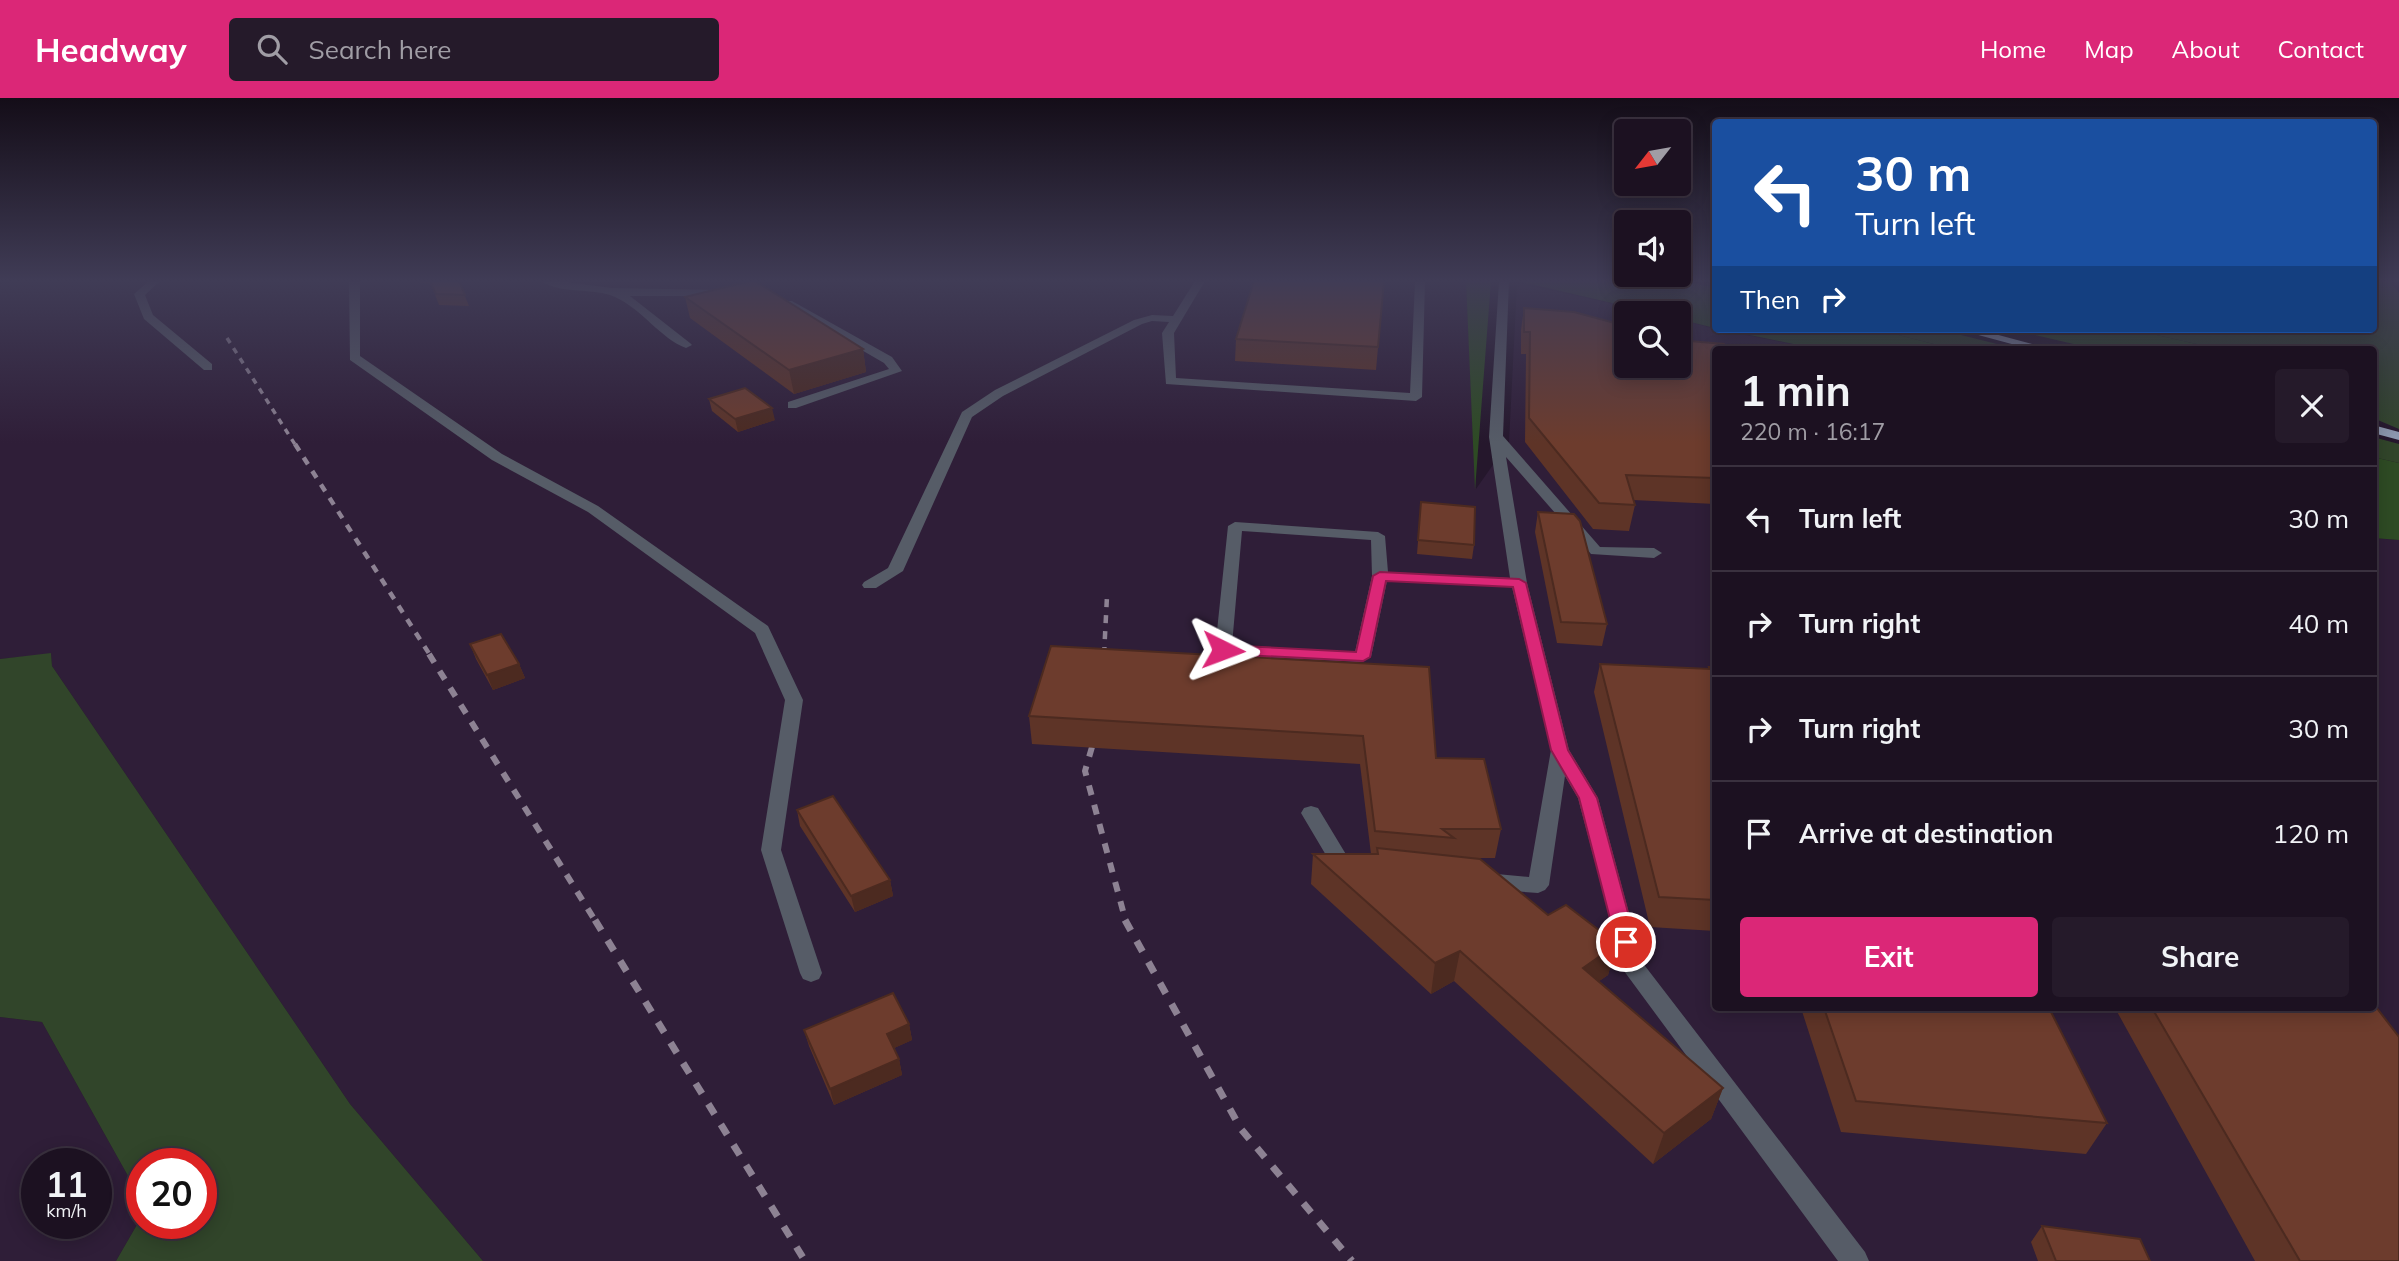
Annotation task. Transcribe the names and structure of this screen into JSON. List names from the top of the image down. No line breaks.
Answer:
{"north":"bottom left","page":{"header":"Headway","search":"Search here","nav":["Home","Map","About","Contact"],"turn":["30 m","Turn left"],"then":"Then","heading":["1 min","220 m · 16:17"],"list":[{"name":"Turn left","value":"30 m"},{"name":"Turn right","value":"40 m"},{"name":"Turn right","value":"30 m"},{"name":"Arrive at destination","value":"120 m"}],"buttons":["Exit","Share"],"speed":"11 km/h","limit":"20"}}
